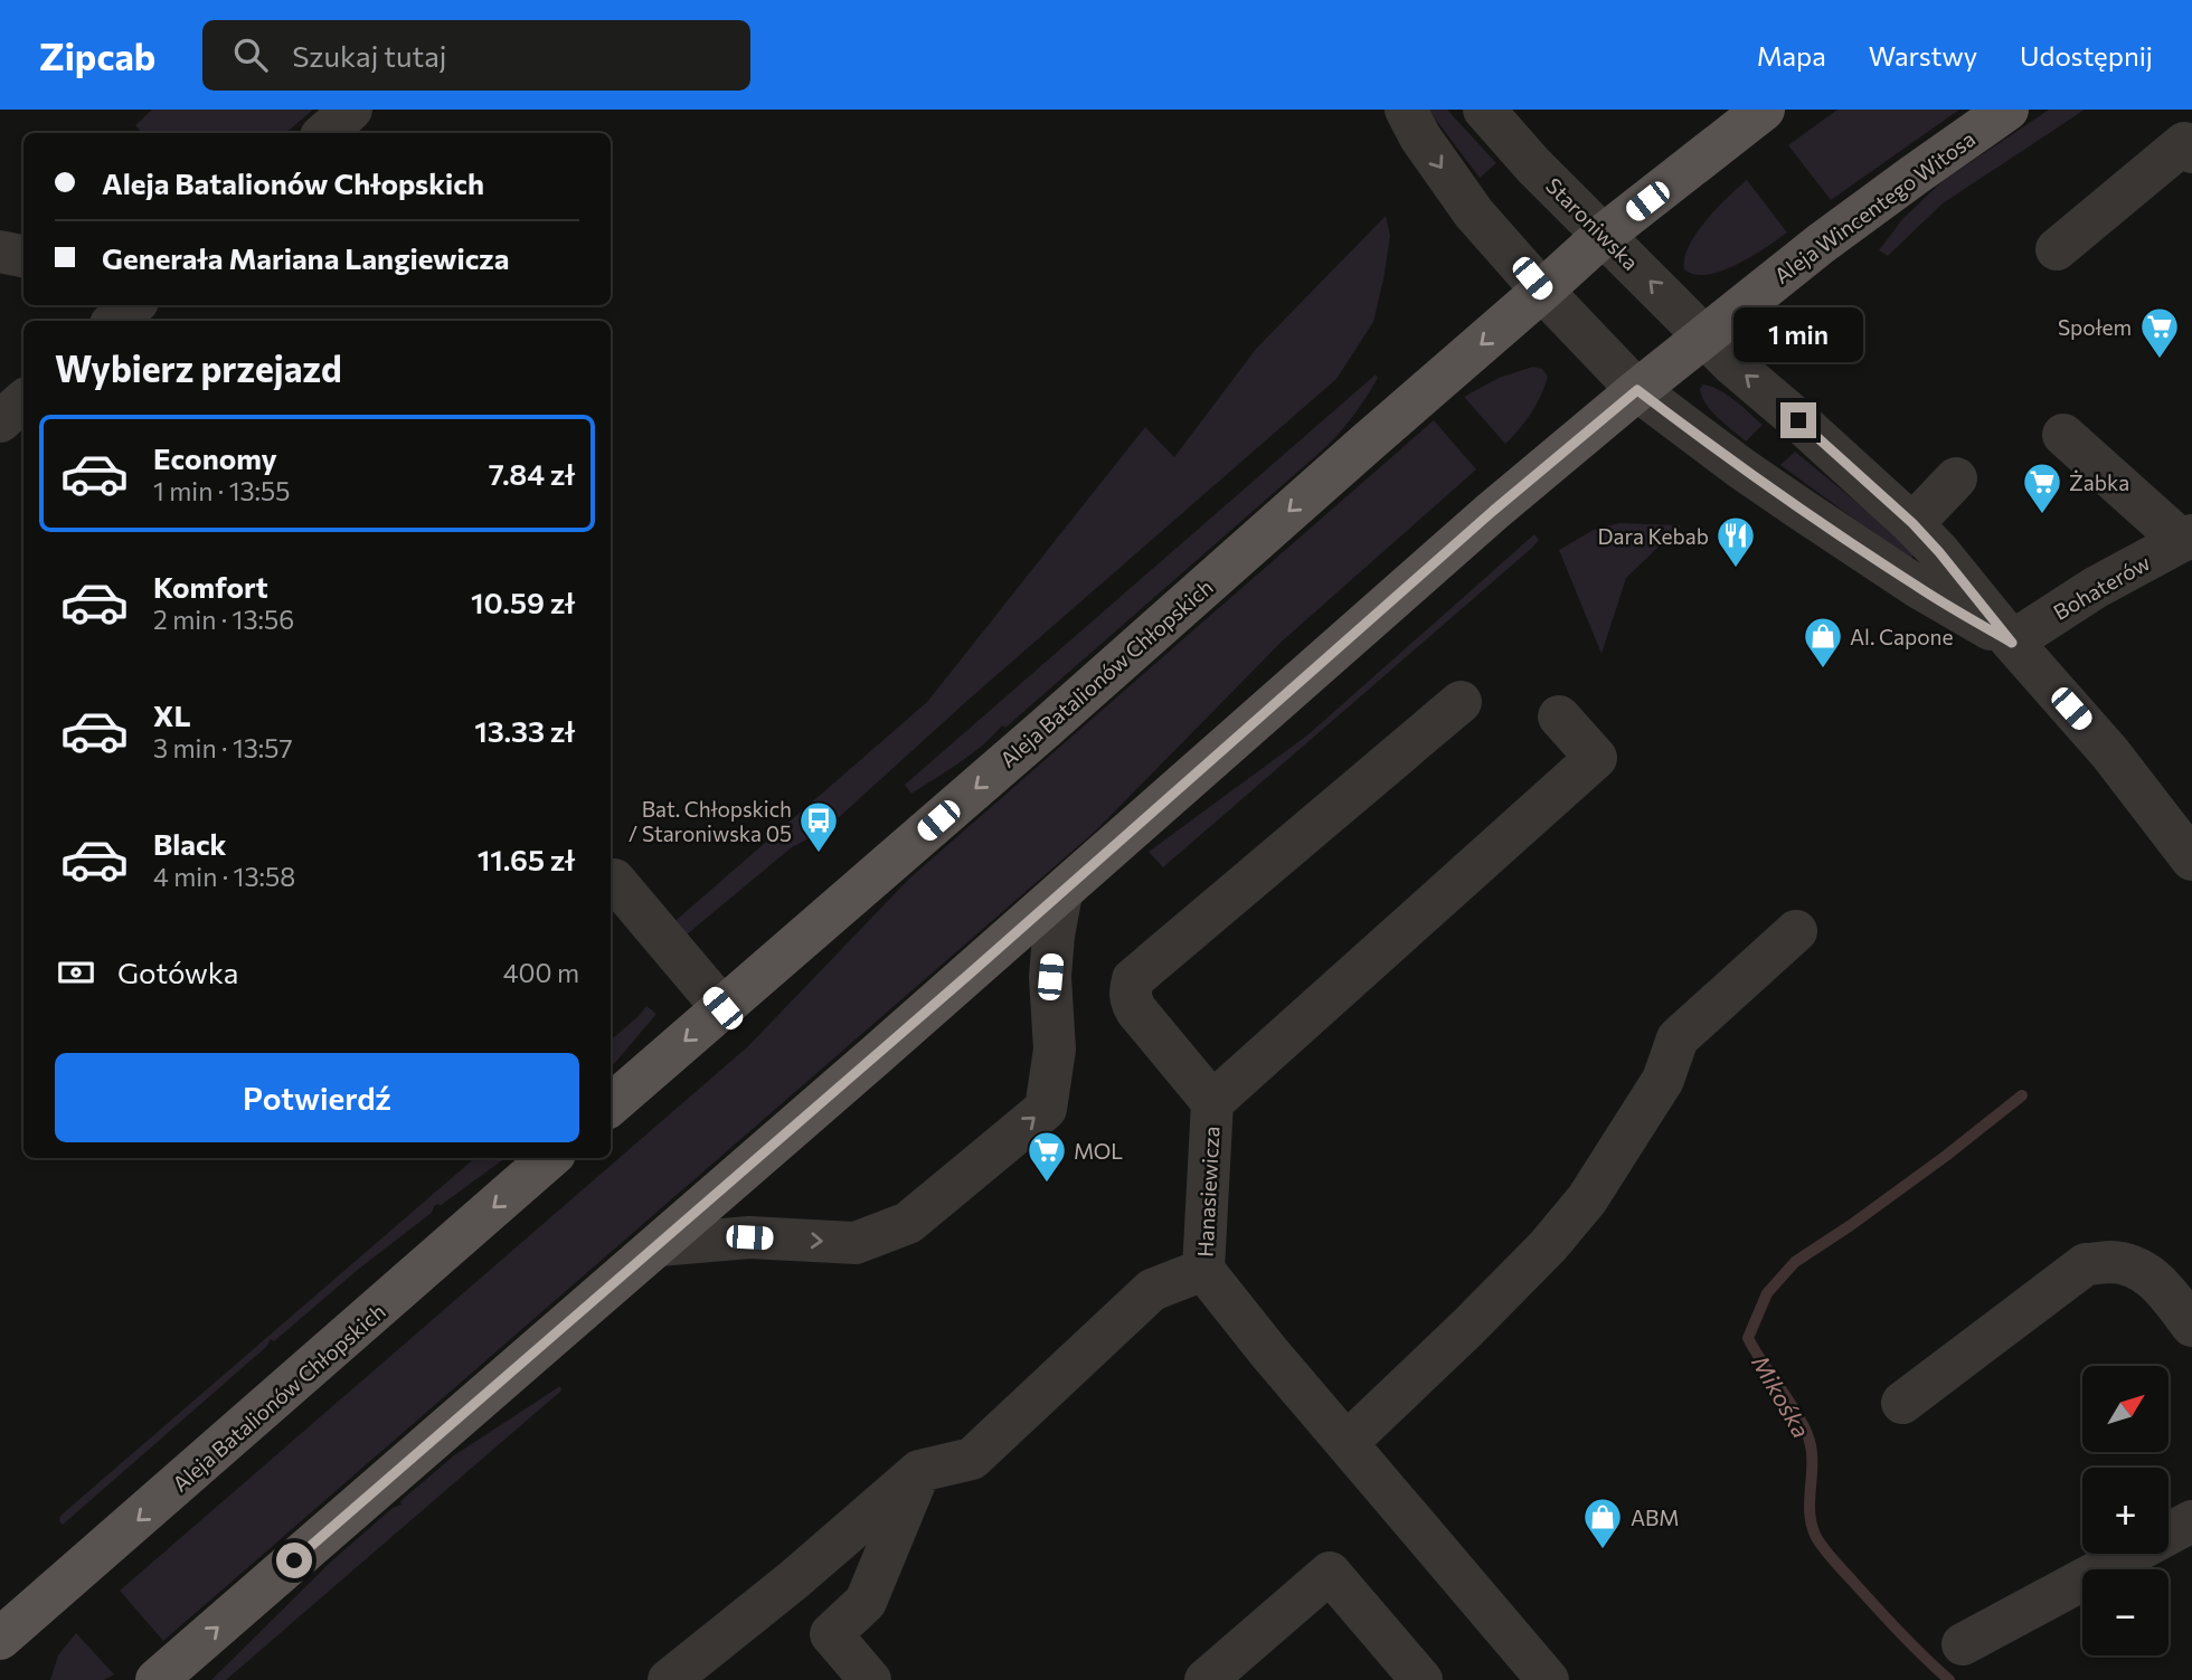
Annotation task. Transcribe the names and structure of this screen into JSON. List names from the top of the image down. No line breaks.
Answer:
{"streets":{"main road":["Aleja Wincentego Witosa","Aleja Batalionów Chłopskich"],"street":["Staroniwska","Bohaterów","Hanasiewicza"]},"crossings":[["Aleja Wincentego Witosa","Staroniwska"],["Staroniwska","Bohaterów"],["Staroniwska","Aleja Batalionów Chłopskich"]],"water":["Mikośka"],"places":{"supermarket":["Społem","Żabka","MOL"],"restaurant":["Dara Kebab"],"shop":["Al. Capone","ABM"],"bus stop":["Bat. Chłopskich / Staroniwska 05"]},"north":"top right","page":{"header":"Zipcab","search":"Szukaj tutaj","nav":["Mapa","Warstwy","Udostępnij"],"banner":["Aleja Batalionów Chłopskich","Generała Mariana Langiewicza"],"bubble":"1 min","heading":"Wybierz przejazd","list":[{"name":"Economy","note":"1 min · 13:55","value":"7.84 zł"},{"name":"Komfort","note":"2 min · 13:56","value":"10.59 zł"},{"name":"XL","note":"3 min · 13:57","value":"13.33 zł"},{"name":"Black","note":"4 min · 13:58","value":"11.65 zł"}],"pay":["Gotówka","400 m"],"buttons":"Potwierdź","map_buttons":["+","−"]}}
